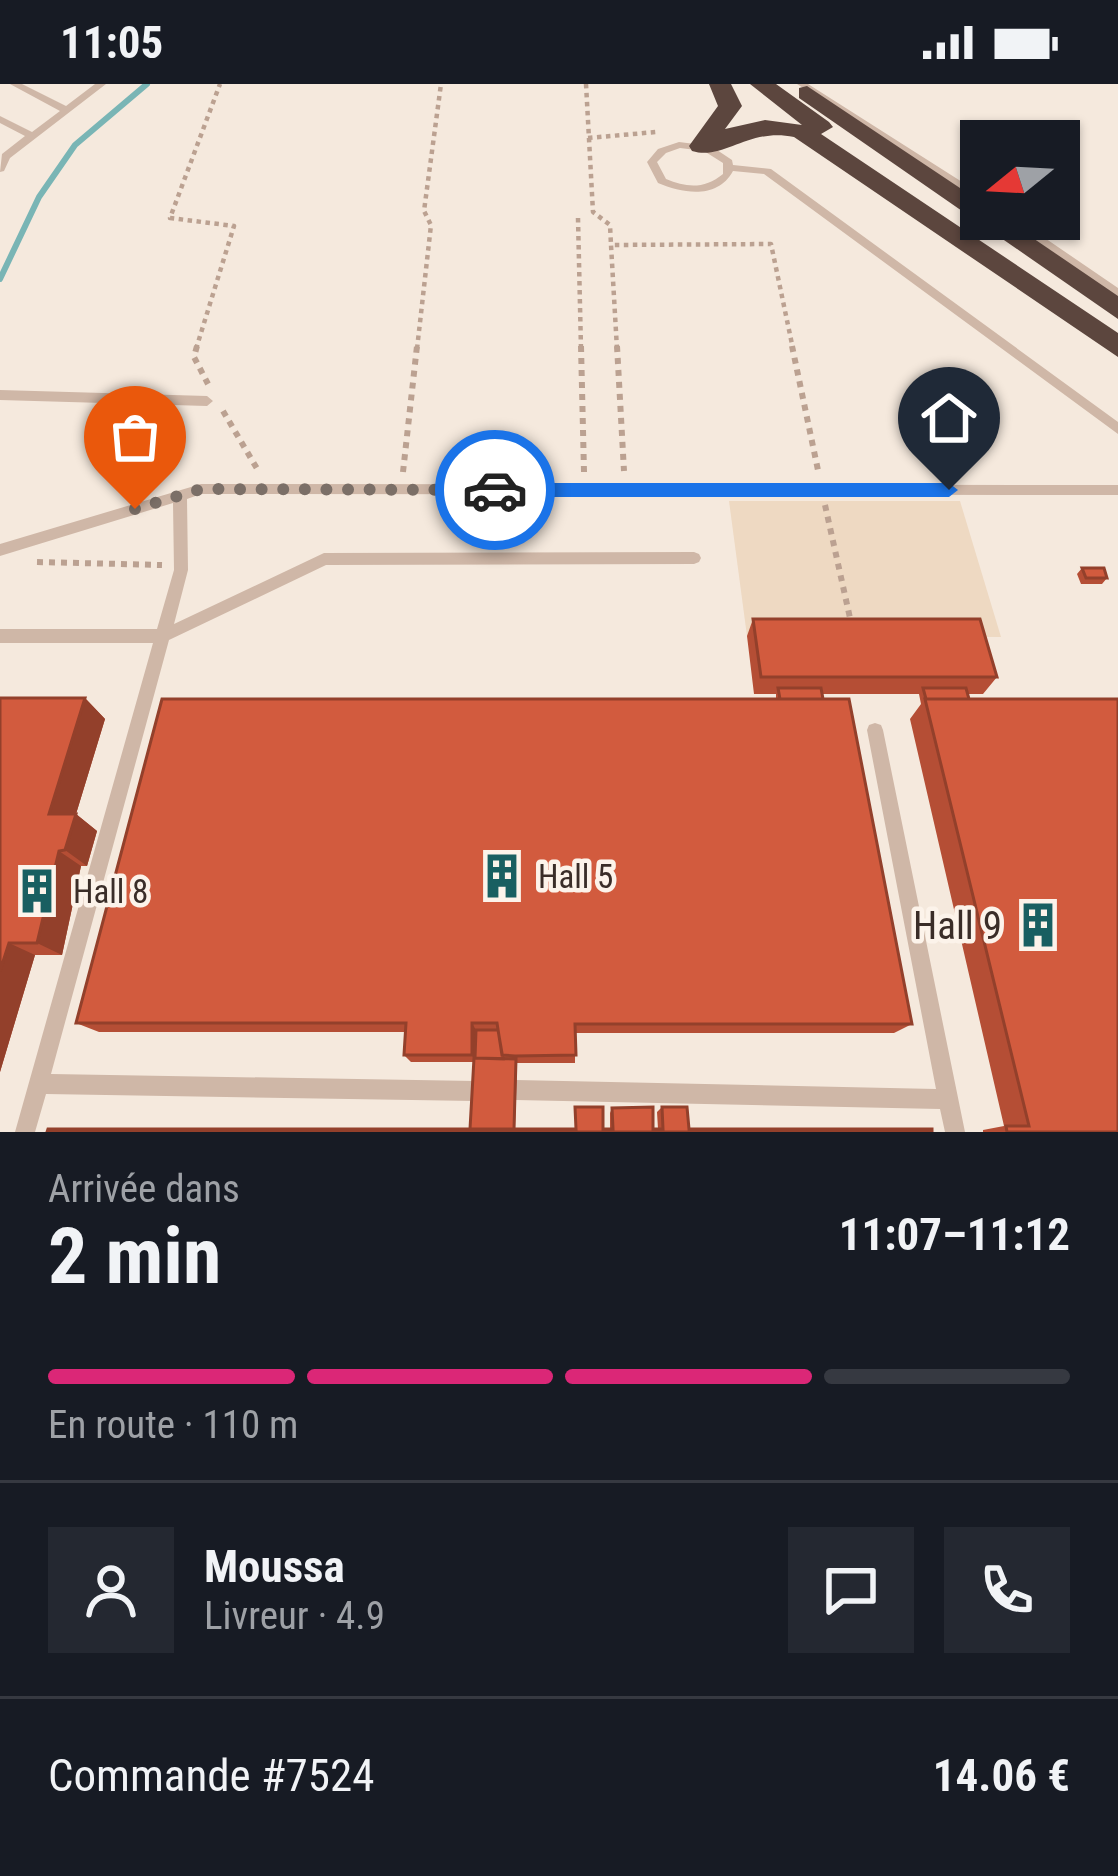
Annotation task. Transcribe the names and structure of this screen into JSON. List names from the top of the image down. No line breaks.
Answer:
{"places":{"building":["Hall 5","Hall 8","Hall 9"]},"north":"left","page":{"status":"11:05","heading":["2 min","Arrivée dans","11:07–11:12"],"panel":["Moussa","Livreur · 4.9","Commande #7524","14.06 €"],"bar":"En route · 110 m"}}
